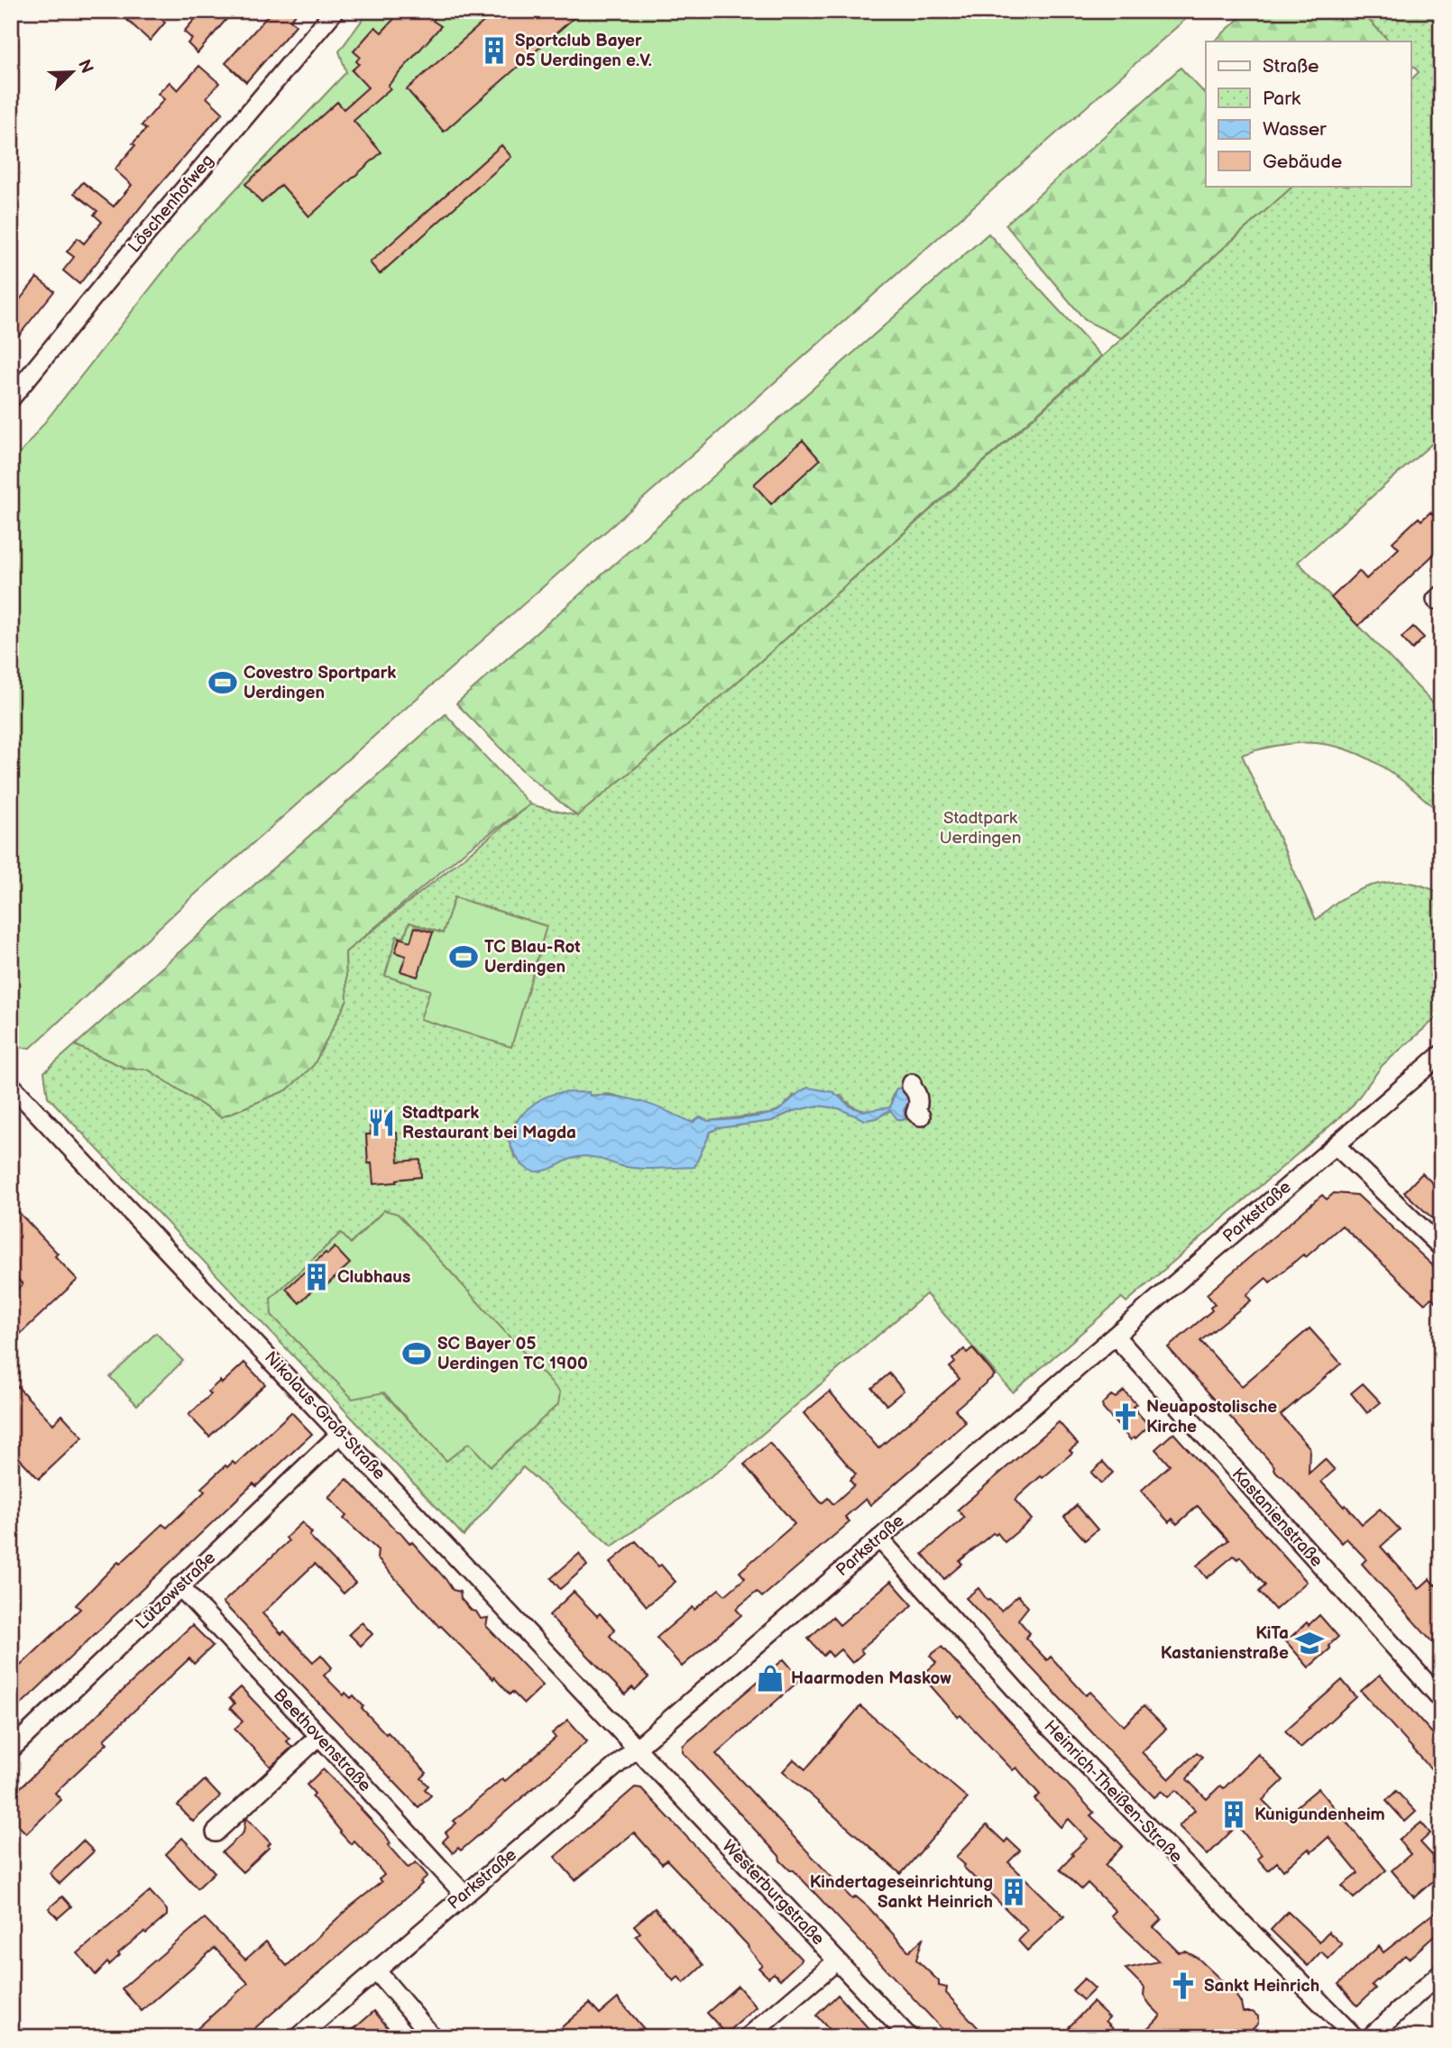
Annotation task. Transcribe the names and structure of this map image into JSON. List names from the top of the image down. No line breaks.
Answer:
{"streets":{"street":["Löschenhofweg","Parkstraße","Nikolaus-Groß-Straße","Kastanienstraße","Lützowstraße","Beethovenstraße","Heinrich-Theißen-Straße","Westerburgstraße"]},"crossings":[["Parkstraße","Nikolaus-Groß-Straße"],["Parkstraße","Kastanienstraße"],["Parkstraße","Beethovenstraße"],["Parkstraße","Heinrich-Theißen-Straße"],["Parkstraße","Westerburgstraße"],["Nikolaus-Groß-Straße","Lützowstraße"],["Nikolaus-Groß-Straße","Westerburgstraße"],["Lützowstraße","Beethovenstraße"]],"parks":["Stadtpark Uerdingen"],"places":{"building":["Sportclub Bayer 05 Uerdingen e.V.","Clubhaus","Kunigundenheim","Kindertageseinrichtung Sankt Heinrich"],"sports":["Covestro Sportpark Uerdingen","TC Blau-Rot Uerdingen","SC Bayer 05 Uerdingen TC 1900"],"restaurant":["Stadtpark Restaurant bei Magda"],"church":["Neuapostolische Kirche","Sankt Heinrich"],"school or university":["KiTa Kastanienstraße"],"shop":["Haarmoden Maskow"]},"legend":["Straße","Park","Wasser","Gebäude"],"north":"top right"}
